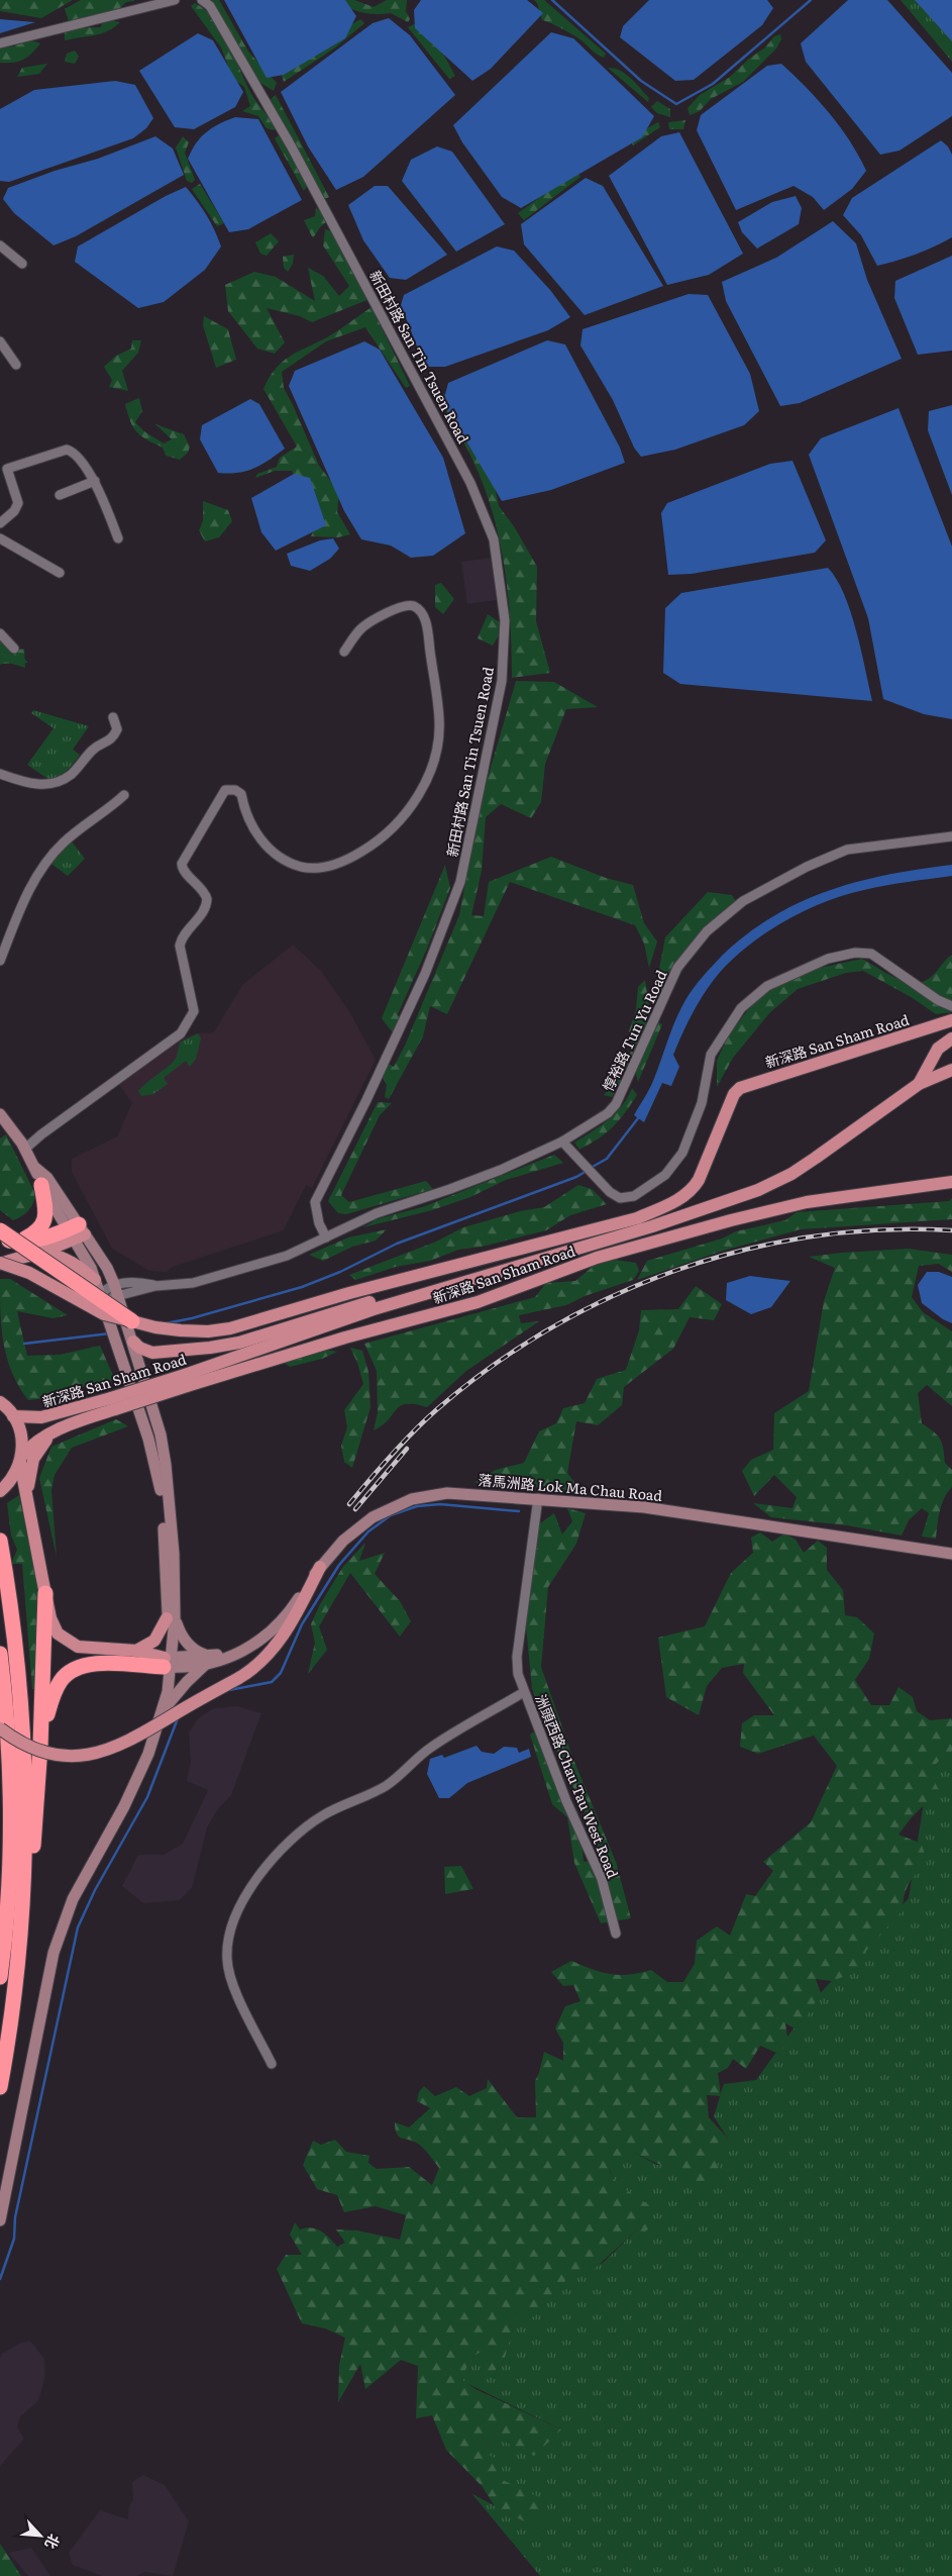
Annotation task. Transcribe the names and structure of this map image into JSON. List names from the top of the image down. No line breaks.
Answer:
{"streets":{"main road":["新深路 San Sham Road","落馬洲路 Lok Ma Chau Road"],"street":["新田村路 San Tin Tsuen Road","惇裕路 Tun Yu Road","洲頭西路 Chau Tau West Road"]},"crossings":[["新田村路 San Tin Tsuen Road","惇裕路 Tun Yu Road"],["落馬洲路 Lok Ma Chau Road","洲頭西路 Chau Tau West Road"]],"north":"bottom right"}
